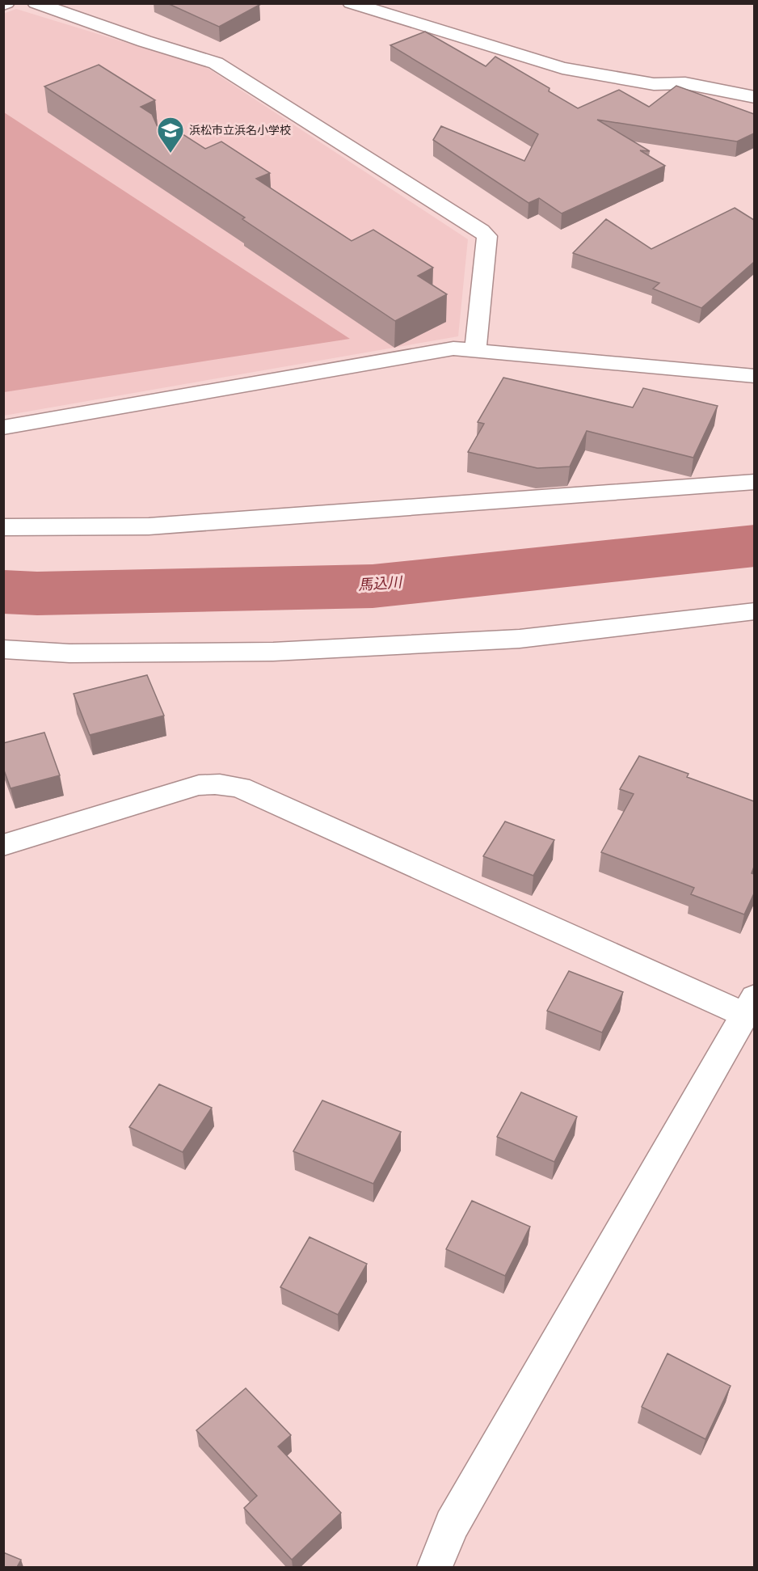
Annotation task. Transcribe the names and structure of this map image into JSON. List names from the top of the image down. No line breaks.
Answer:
{"water":["馬込川"],"places":{"school or university":["浜松市立浜名小学校"]}}
